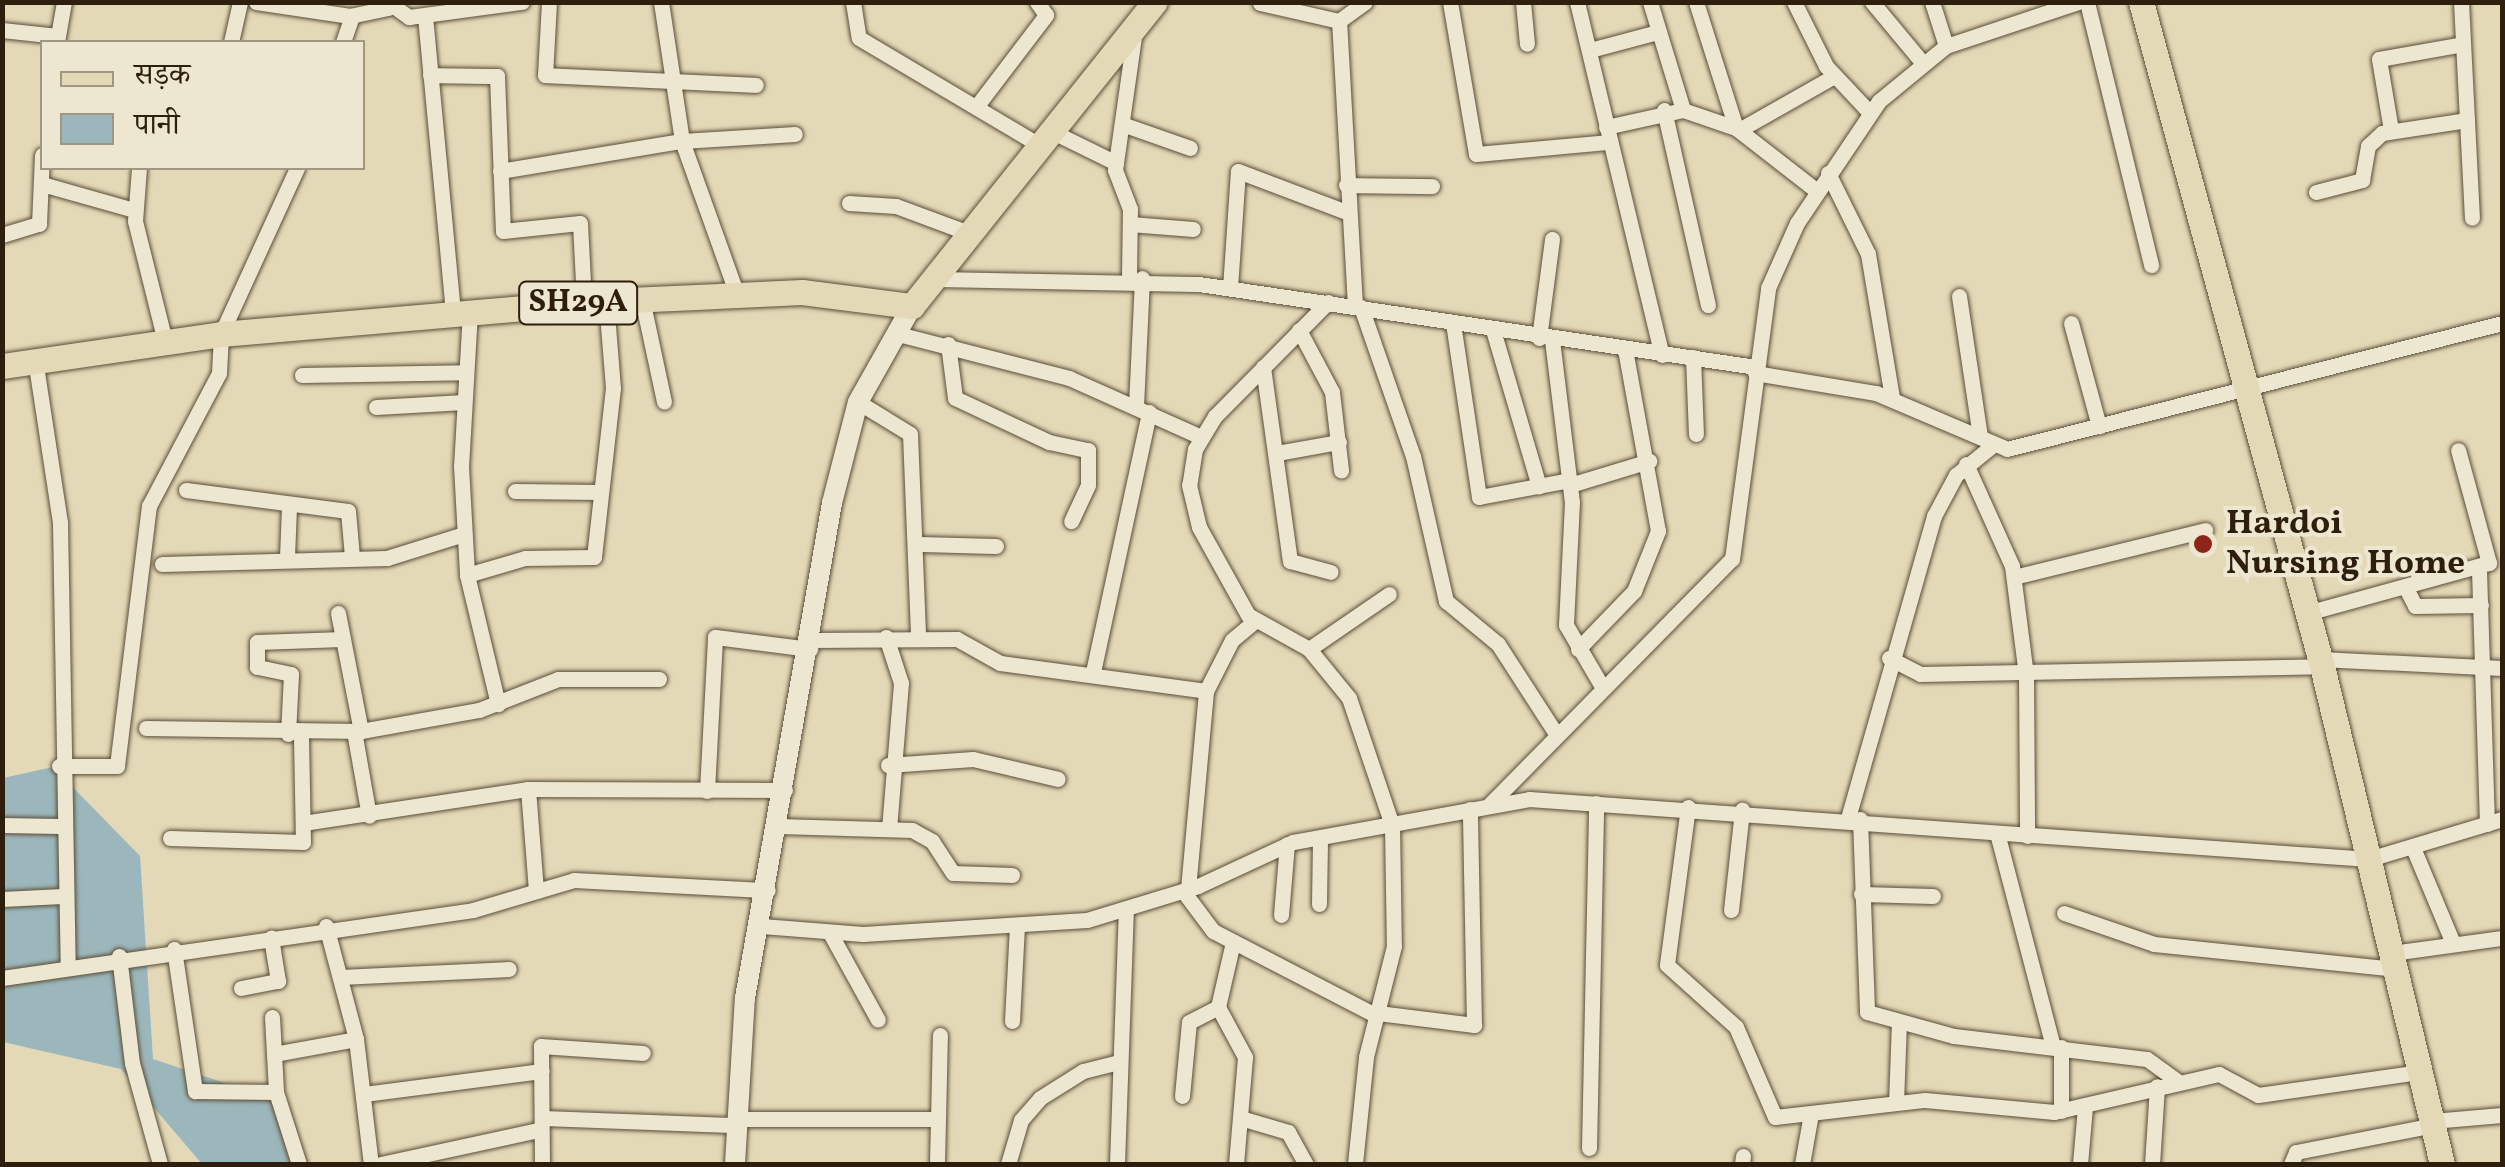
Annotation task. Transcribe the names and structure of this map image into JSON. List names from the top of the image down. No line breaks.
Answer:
{"streets":{"main road":["SH29A"]},"places":["Hardoi Nursing Home"],"legend":["सड़क","पानी"]}
